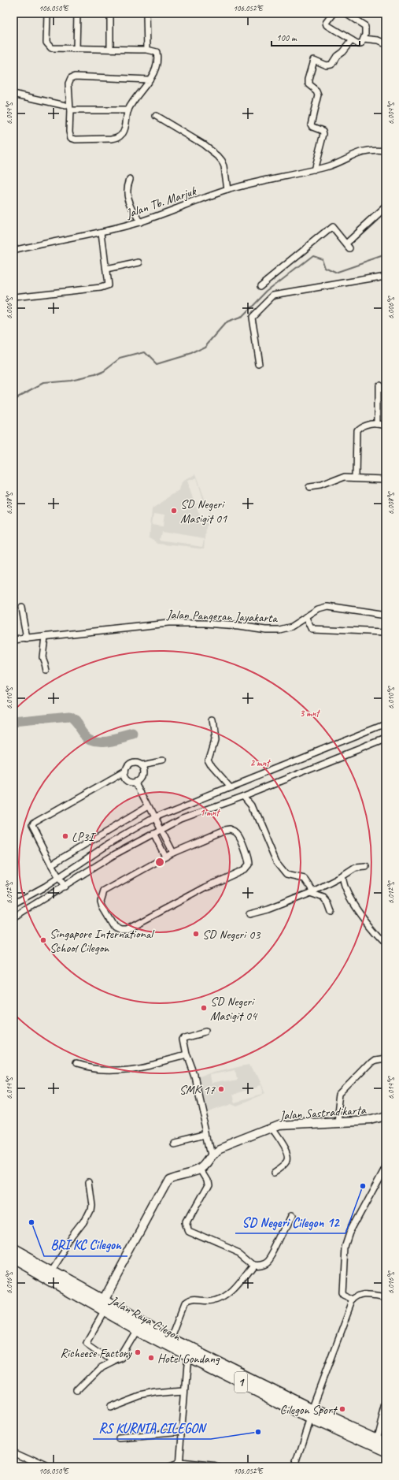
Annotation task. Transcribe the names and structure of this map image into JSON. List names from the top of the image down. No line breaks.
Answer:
{"streets":{"highway":["Jalan Raya Cilegon","1"],"street":["Jalan Tb. Marjuk","Jalan Pangeran Jayakarta","Jalan Sastradikarta"]},"places":["SD Negeri Masigit 01","LP3I","SD Negeri 03","Singapore International School Cilegon","SD Negeri Masigit 04","SMK 17","SD Negeri Cilegon 12","BRI KC Cilegon","Richeese Factory","Hotel Gondang","Cilegon Sport","RS KURNIA CILEGON"],"scale_bar":"100 m","coordinates":["106.050°E","106.052°E","6.004°S","6.006°S","6.008°S","6.010°S","6.012°S","6.014°S","6.016°S"],"rings":["3 mnt","2 mnt","1 mnt"]}
